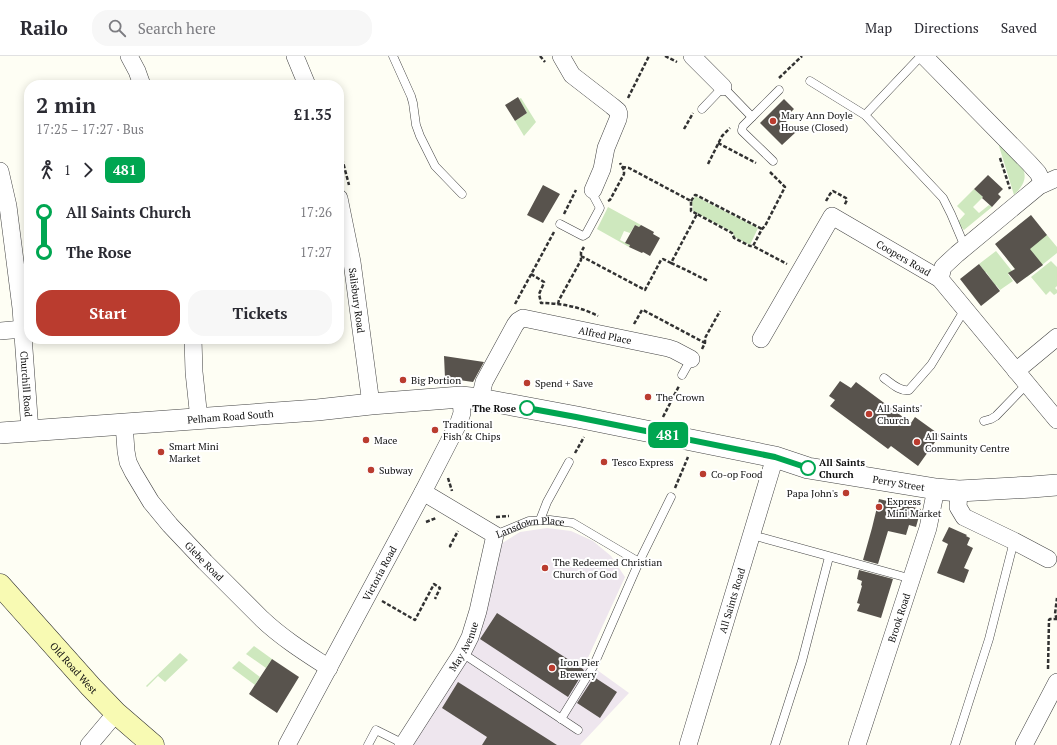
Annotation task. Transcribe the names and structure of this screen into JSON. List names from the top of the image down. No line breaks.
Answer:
{"streets":{"main road":["Old Road West"],"street":["Coopers Road","Salisbury Road","Alfred Place","Churchill Road","Pelham Road South","Perry Street","Lansdown Place","Glebe Road","Victoria Road","All Saints Road","Brook Road","May Avenue"]},"crossings":[["Salisbury Road","Pelham Road South"],["Alfred Place","Victoria Road"],["Churchill Road","Pelham Road South"],["Pelham Road South","Perry Street"],["Pelham Road South","Glebe Road"],["Pelham Road South","Victoria Road"],["Perry Street","Victoria Road"],["Perry Street","All Saints Road"],["Perry Street","Brook Road"],["Lansdown Place","Victoria Road"],["Lansdown Place","May Avenue"],["Glebe Road","Victoria Road"]],"places":["Mary Ann Doyle House (Closed)","Big Portion","Spend + Save","The Crown","The Rose","All Saints' Church","Traditional Fish & Chips","Mace","All Saints Community Centre","Smart Mini Market","Tesco Express","All Saints Church","Subway","Co-op Food","Papa John's","Express Mini Market","The Redeemed Christian Church of God","Iron Pier Brewery"],"lines":["bus line 481"],"page":{"header":"Railo","search":"Search here","nav":["Map","Directions","Saved"],"on_map":"481","heading":["2 min","17:25 – 17:27 · Bus","£1.35"],"legs":["1","481"],"list":[{"name":"All Saints Church","value":"17:26"},{"name":"The Rose","value":"17:27"}],"buttons":["Start","Tickets"]}}
